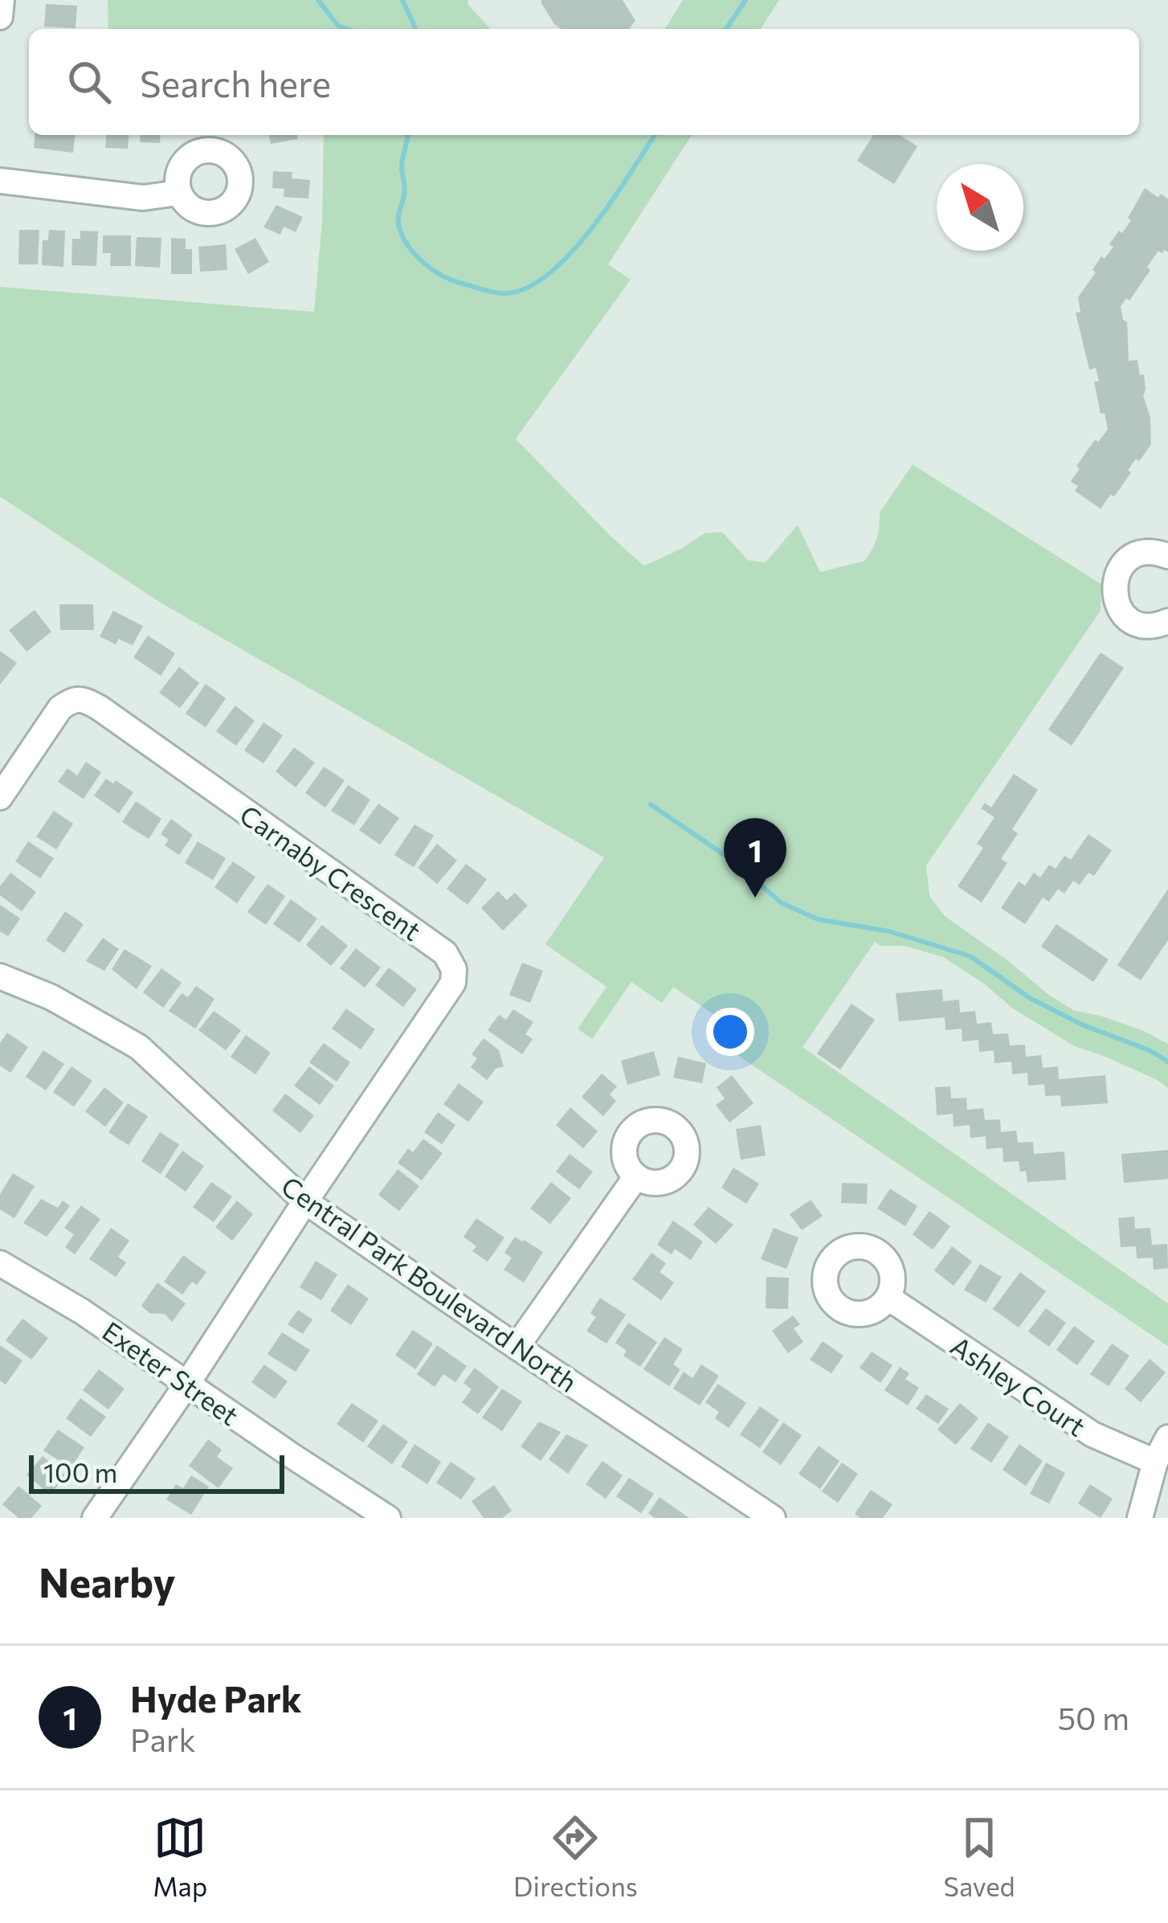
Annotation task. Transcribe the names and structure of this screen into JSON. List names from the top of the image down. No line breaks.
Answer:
{"streets":{"street":["Carnaby Crescent","Central Park Boulevard North","Exeter Street","Ashley Court"]},"crossings":[["Carnaby Crescent","Central Park Boulevard North"]],"scale_bar":"100 m","north":"top left","page":{"search":"Search here","pins":"1","scale":"100 m","heading":"Nearby","list":[{"mark":"1","name":"Hyde Park","note":"Park","value":"50 m"}],"nav":["Map","Directions","Saved"]}}
